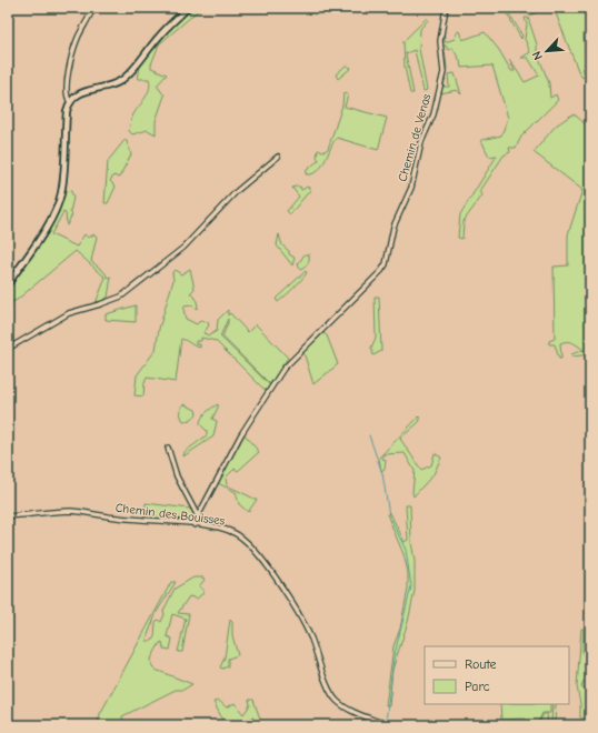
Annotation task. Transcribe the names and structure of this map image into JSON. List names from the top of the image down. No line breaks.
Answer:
{"streets":{"street":["Chemin de Venas","Chemin des Bouisses"]},"legend":["Route","Parc"],"north":"bottom left"}
